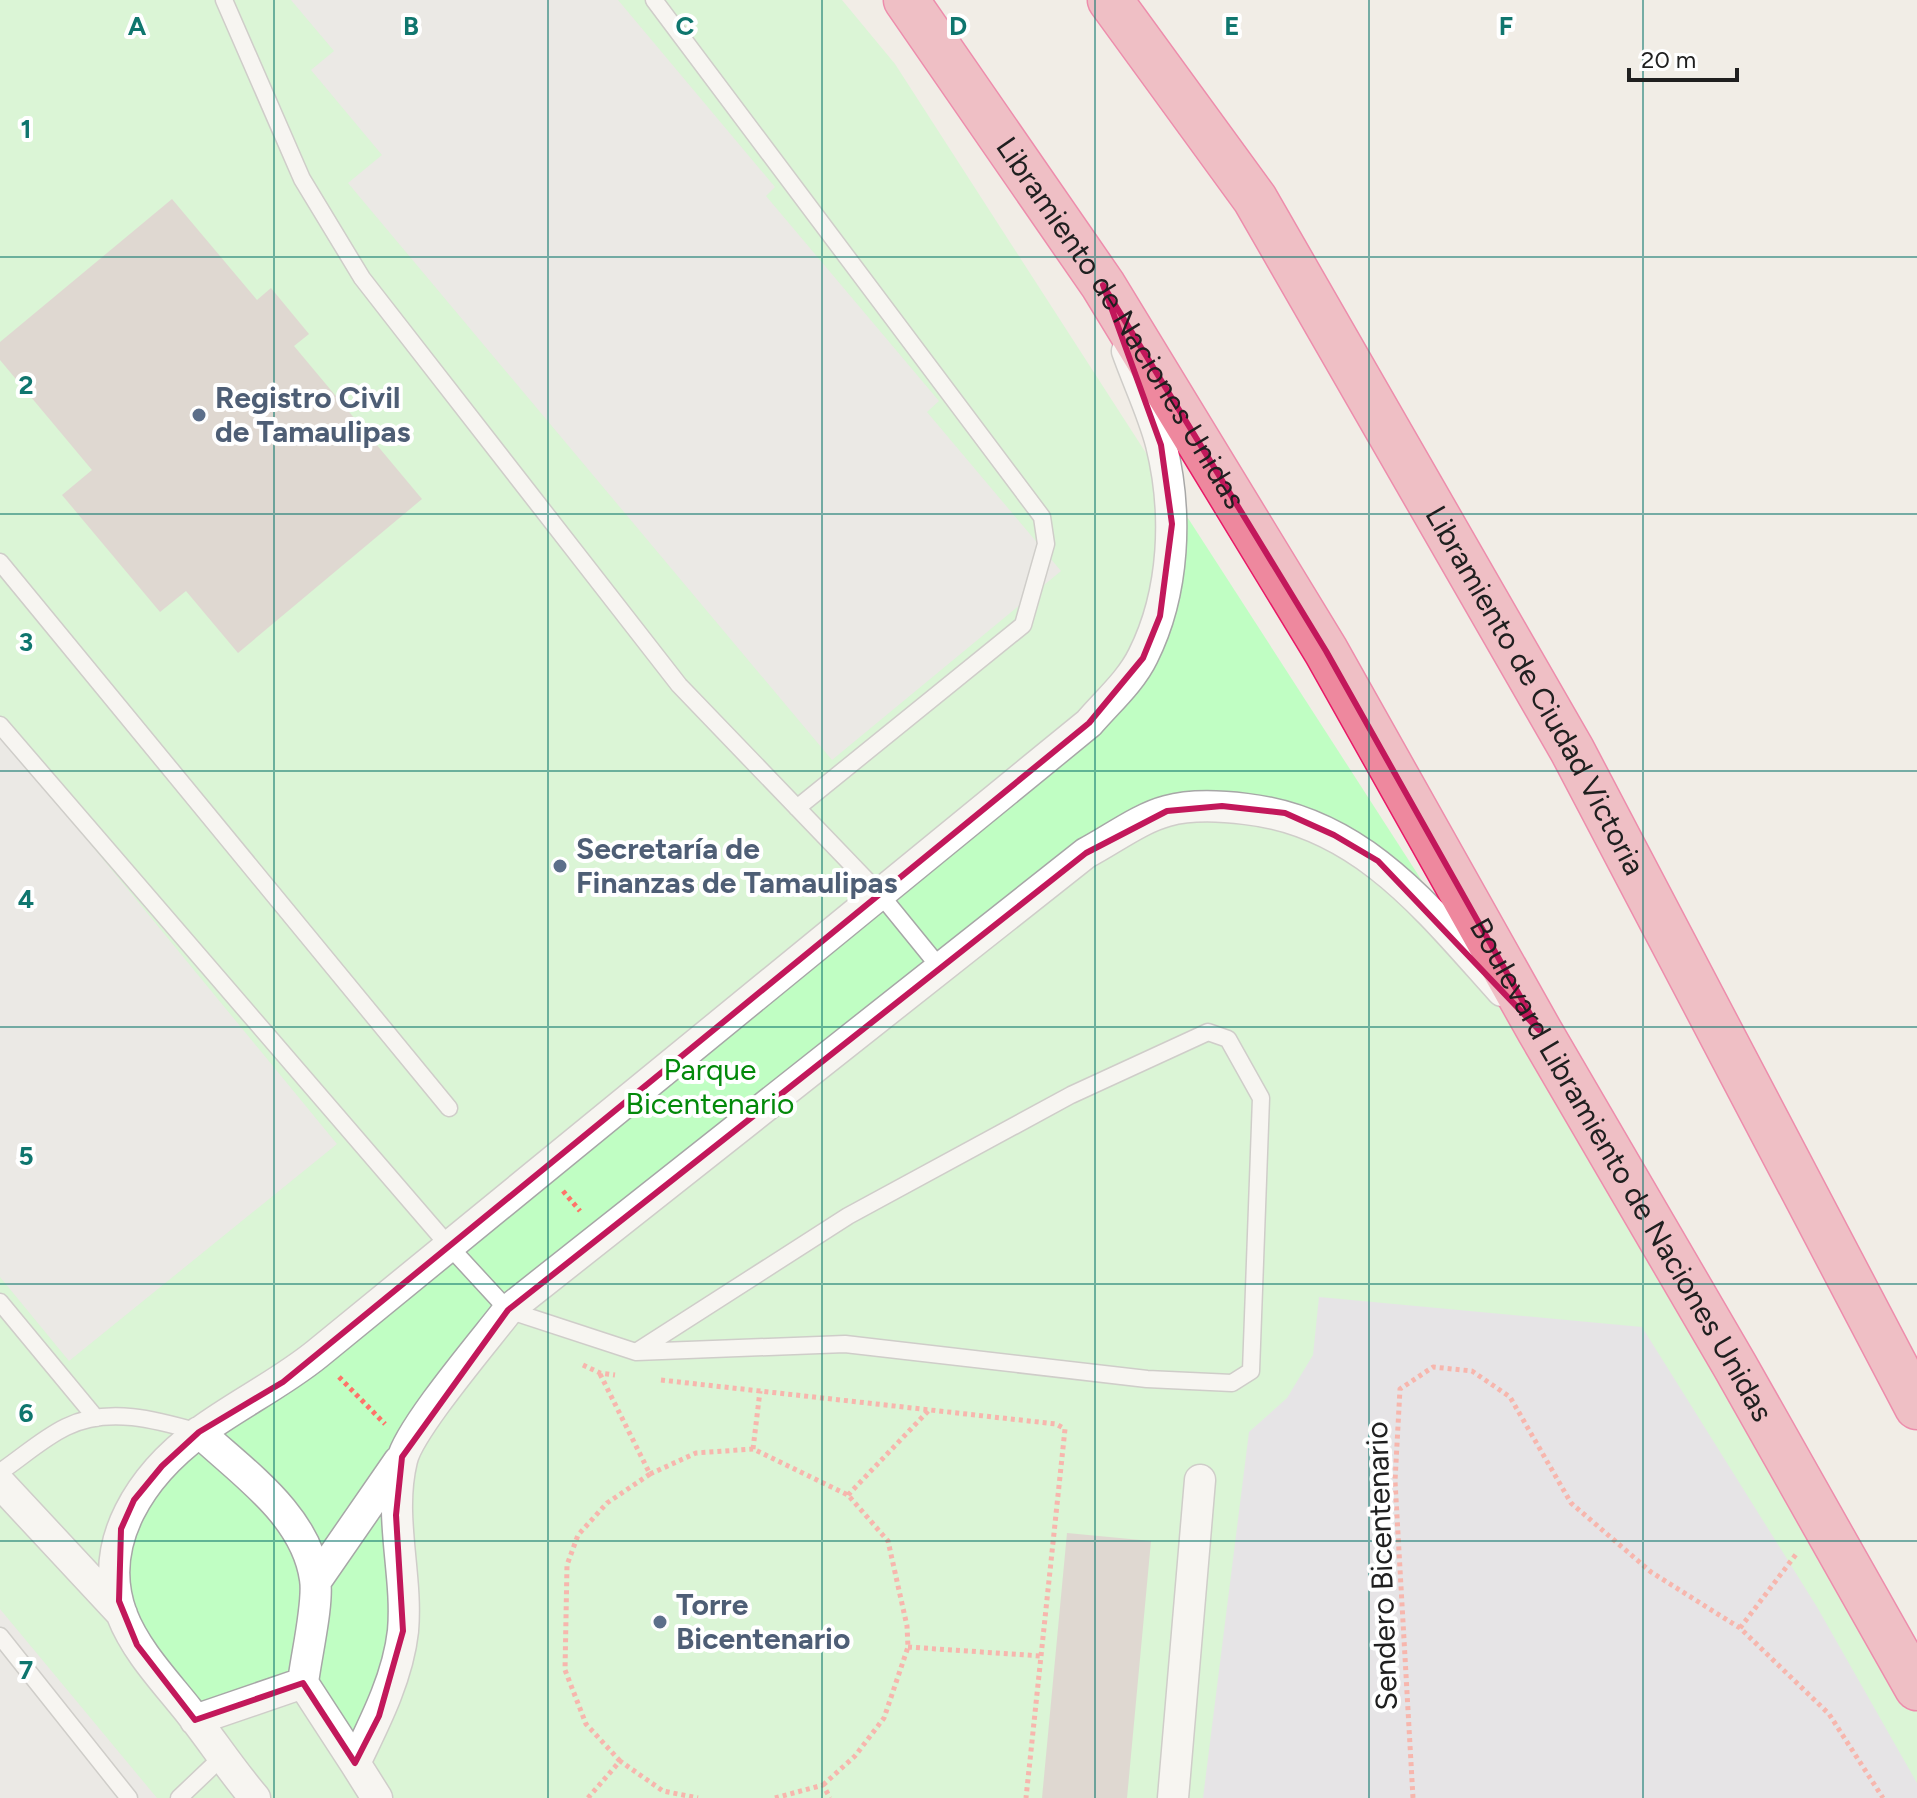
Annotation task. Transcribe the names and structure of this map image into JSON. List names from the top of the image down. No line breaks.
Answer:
{"streets":{"highway":["Libramiento de Naciones Unidas","Libramiento de Ciudad Victoria","Boulevard Libramiento de Naciones Unidas"],"path":["Sendero Bicentenario"]},"crossings":[["Libramiento de Naciones Unidas","Boulevard Libramiento de Naciones Unidas"]],"parks":["Parque Bicentenario"],"places":["Registro Civil de Tamaulipas","Secretaría de Finanzas de Tamaulipas","Torre Bicentenario"],"scale_bar":"20 m","grid":{"columns":["A","B","C","D","E","F"],"rows":["1","2","3","4","5","6","7"]}}
